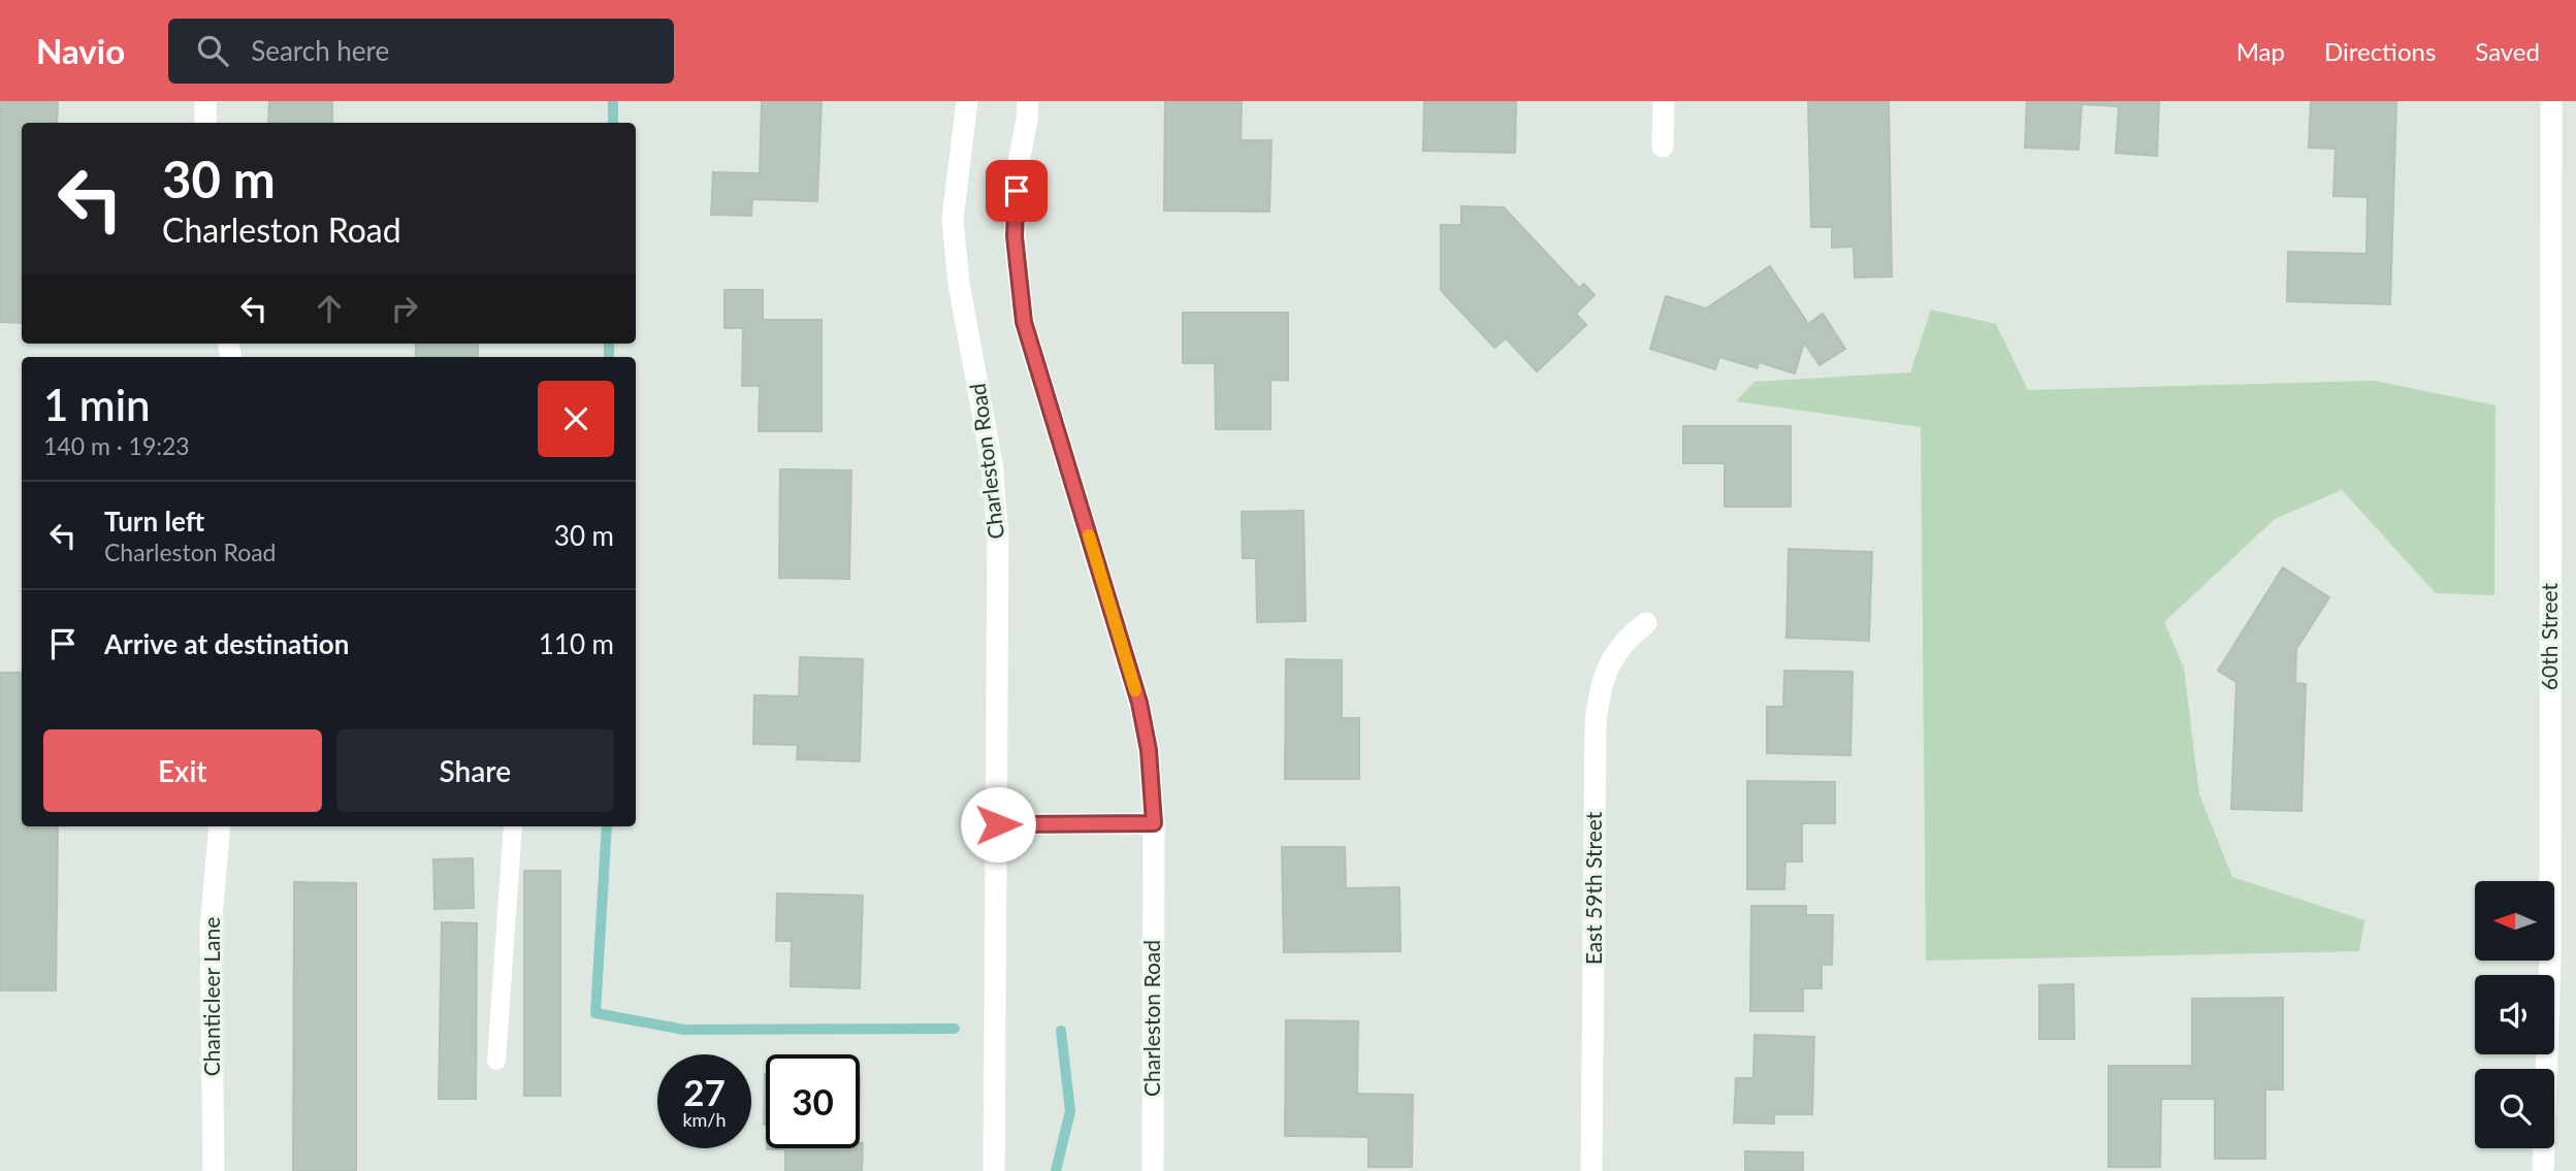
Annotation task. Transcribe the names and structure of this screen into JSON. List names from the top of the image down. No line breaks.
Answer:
{"streets":{"street":["Charleston Road","60th Street","East 59th Street","Chanticleer Lane"]},"north":"left","page":{"header":"Navio","search":"Search here","nav":["Map","Directions","Saved"],"turn":["30 m","Charleston Road"],"heading":["1 min","140 m · 19:23"],"list":[{"name":"Turn left","note":"Charleston Road","value":"30 m"},{"name":"Arrive at destination","value":"110 m"}],"buttons":["Exit","Share"],"speed":"27 km/h","limit":"30"}}
